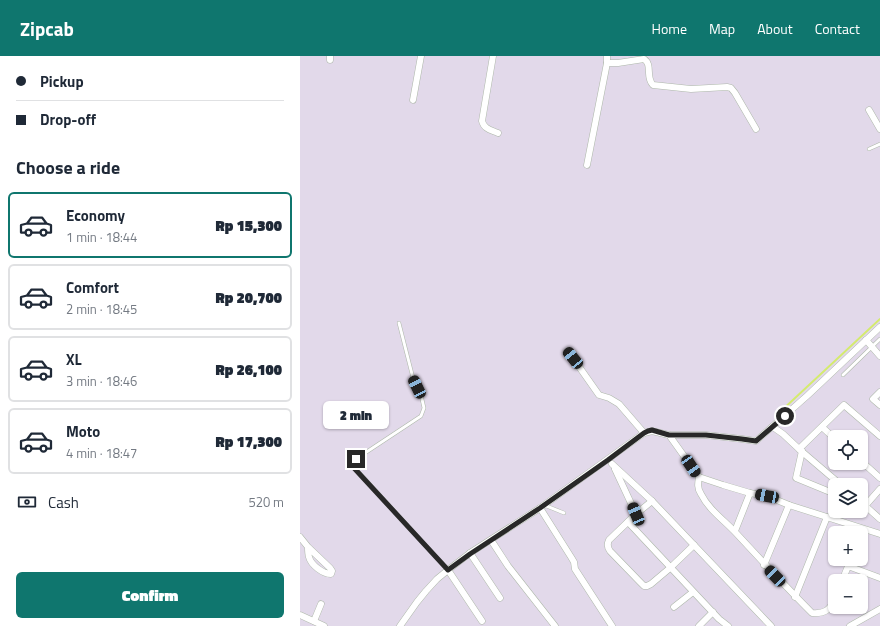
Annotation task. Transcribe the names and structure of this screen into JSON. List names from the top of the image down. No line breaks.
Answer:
{"page":{"header":"Zipcab","nav":["Home","Map","About","Contact"],"banner":["Pickup","Drop-off"],"heading":"Choose a ride","list":[{"name":"Economy","note":"1 min · 18:44","value":"Rp 15,300"},{"name":"Comfort","note":"2 min · 18:45","value":"Rp 20,700"},{"name":"XL","note":"3 min · 18:46","value":"Rp 26,100"},{"name":"Moto","note":"4 min · 18:47","value":"Rp 17,300"}],"bubble":"2 min","map_buttons":["+","−"],"pay":["Cash","520 m"],"buttons":"Confirm"}}
